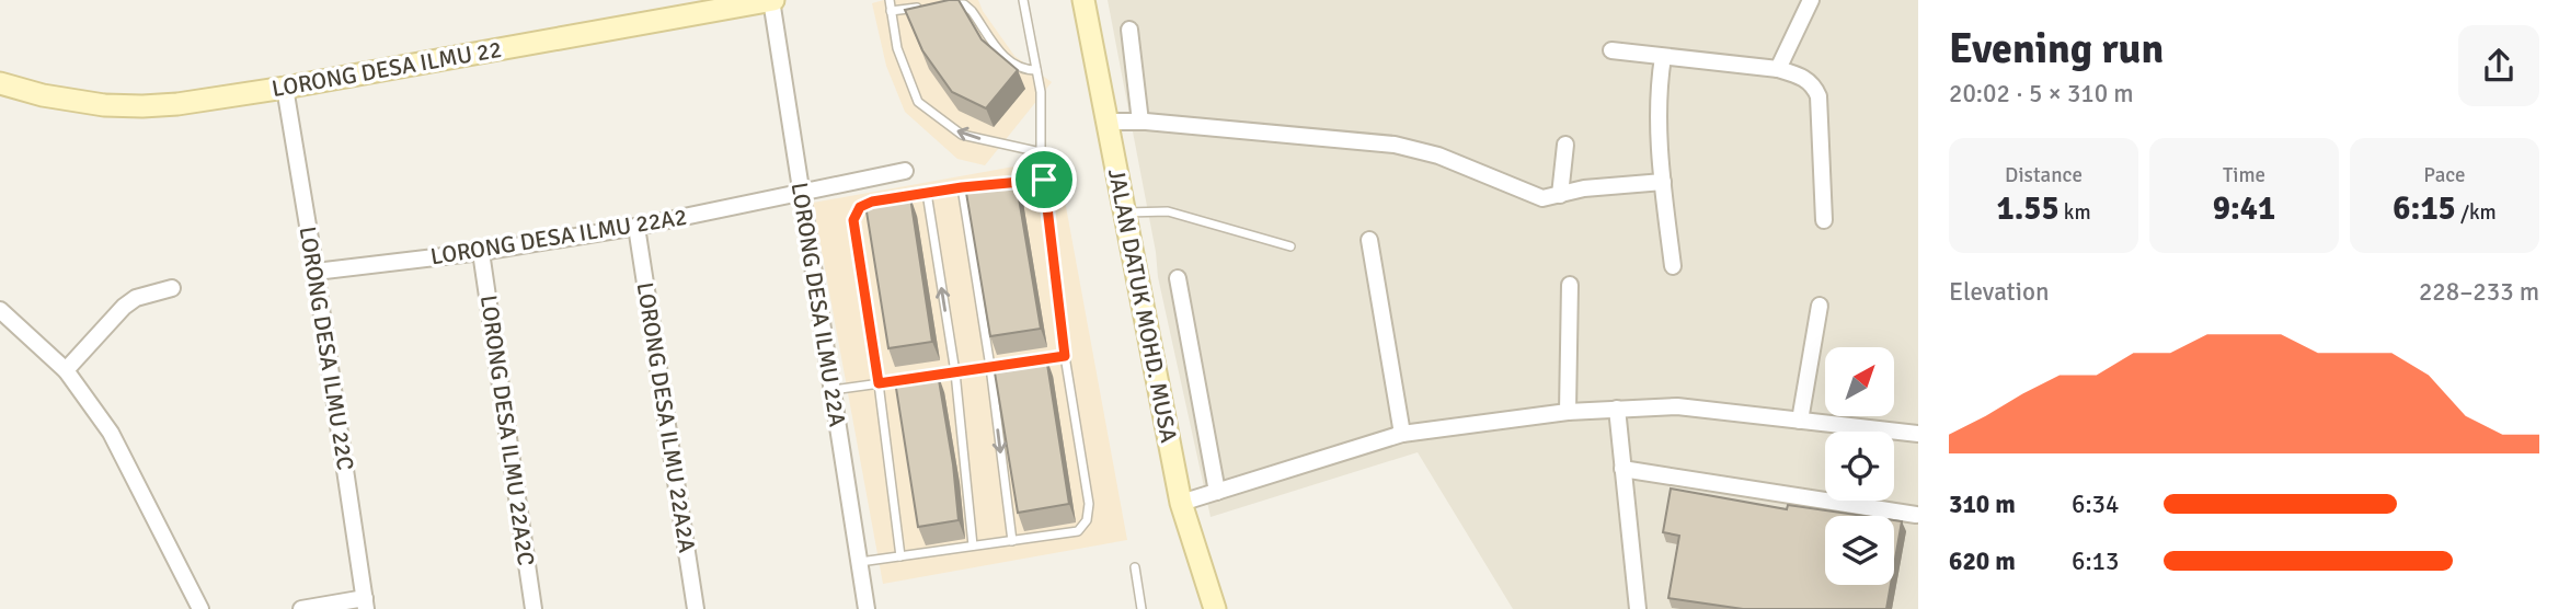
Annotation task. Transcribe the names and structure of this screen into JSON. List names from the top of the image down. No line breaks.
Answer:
{"streets":{"street":["LORONG DESA ILMU 22","LORONG DESA ILMU 22A2","LORONG DESA ILMU 22A","JALAN DATUK MOHD. MUSA","LORONG DESA ILMU 22C","LORONG DESA ILMU 22A2A","LORONG DESA ILMU 22A2C"]},"crossings":[["LORONG DESA ILMU 22","LORONG DESA ILMU 22A"],["LORONG DESA ILMU 22","LORONG DESA ILMU 22C"],["LORONG DESA ILMU 22A2","LORONG DESA ILMU 22A"],["LORONG DESA ILMU 22A2","LORONG DESA ILMU 22C"],["LORONG DESA ILMU 22A2","LORONG DESA ILMU 22A2A"],["LORONG DESA ILMU 22A2","LORONG DESA ILMU 22A2C"]],"north":"top right","page":{"heading":["Evening run","20:02 · 5 × 310 m"],"stats":[["Distance","1.55 km"],["Time","9:41"],["Pace","6:15 /km"]],"chart":["Elevation","228–233 m"],"list":[{"name":"310 m","note":"6:34"},{"name":"620 m","note":"6:13"}]}}
